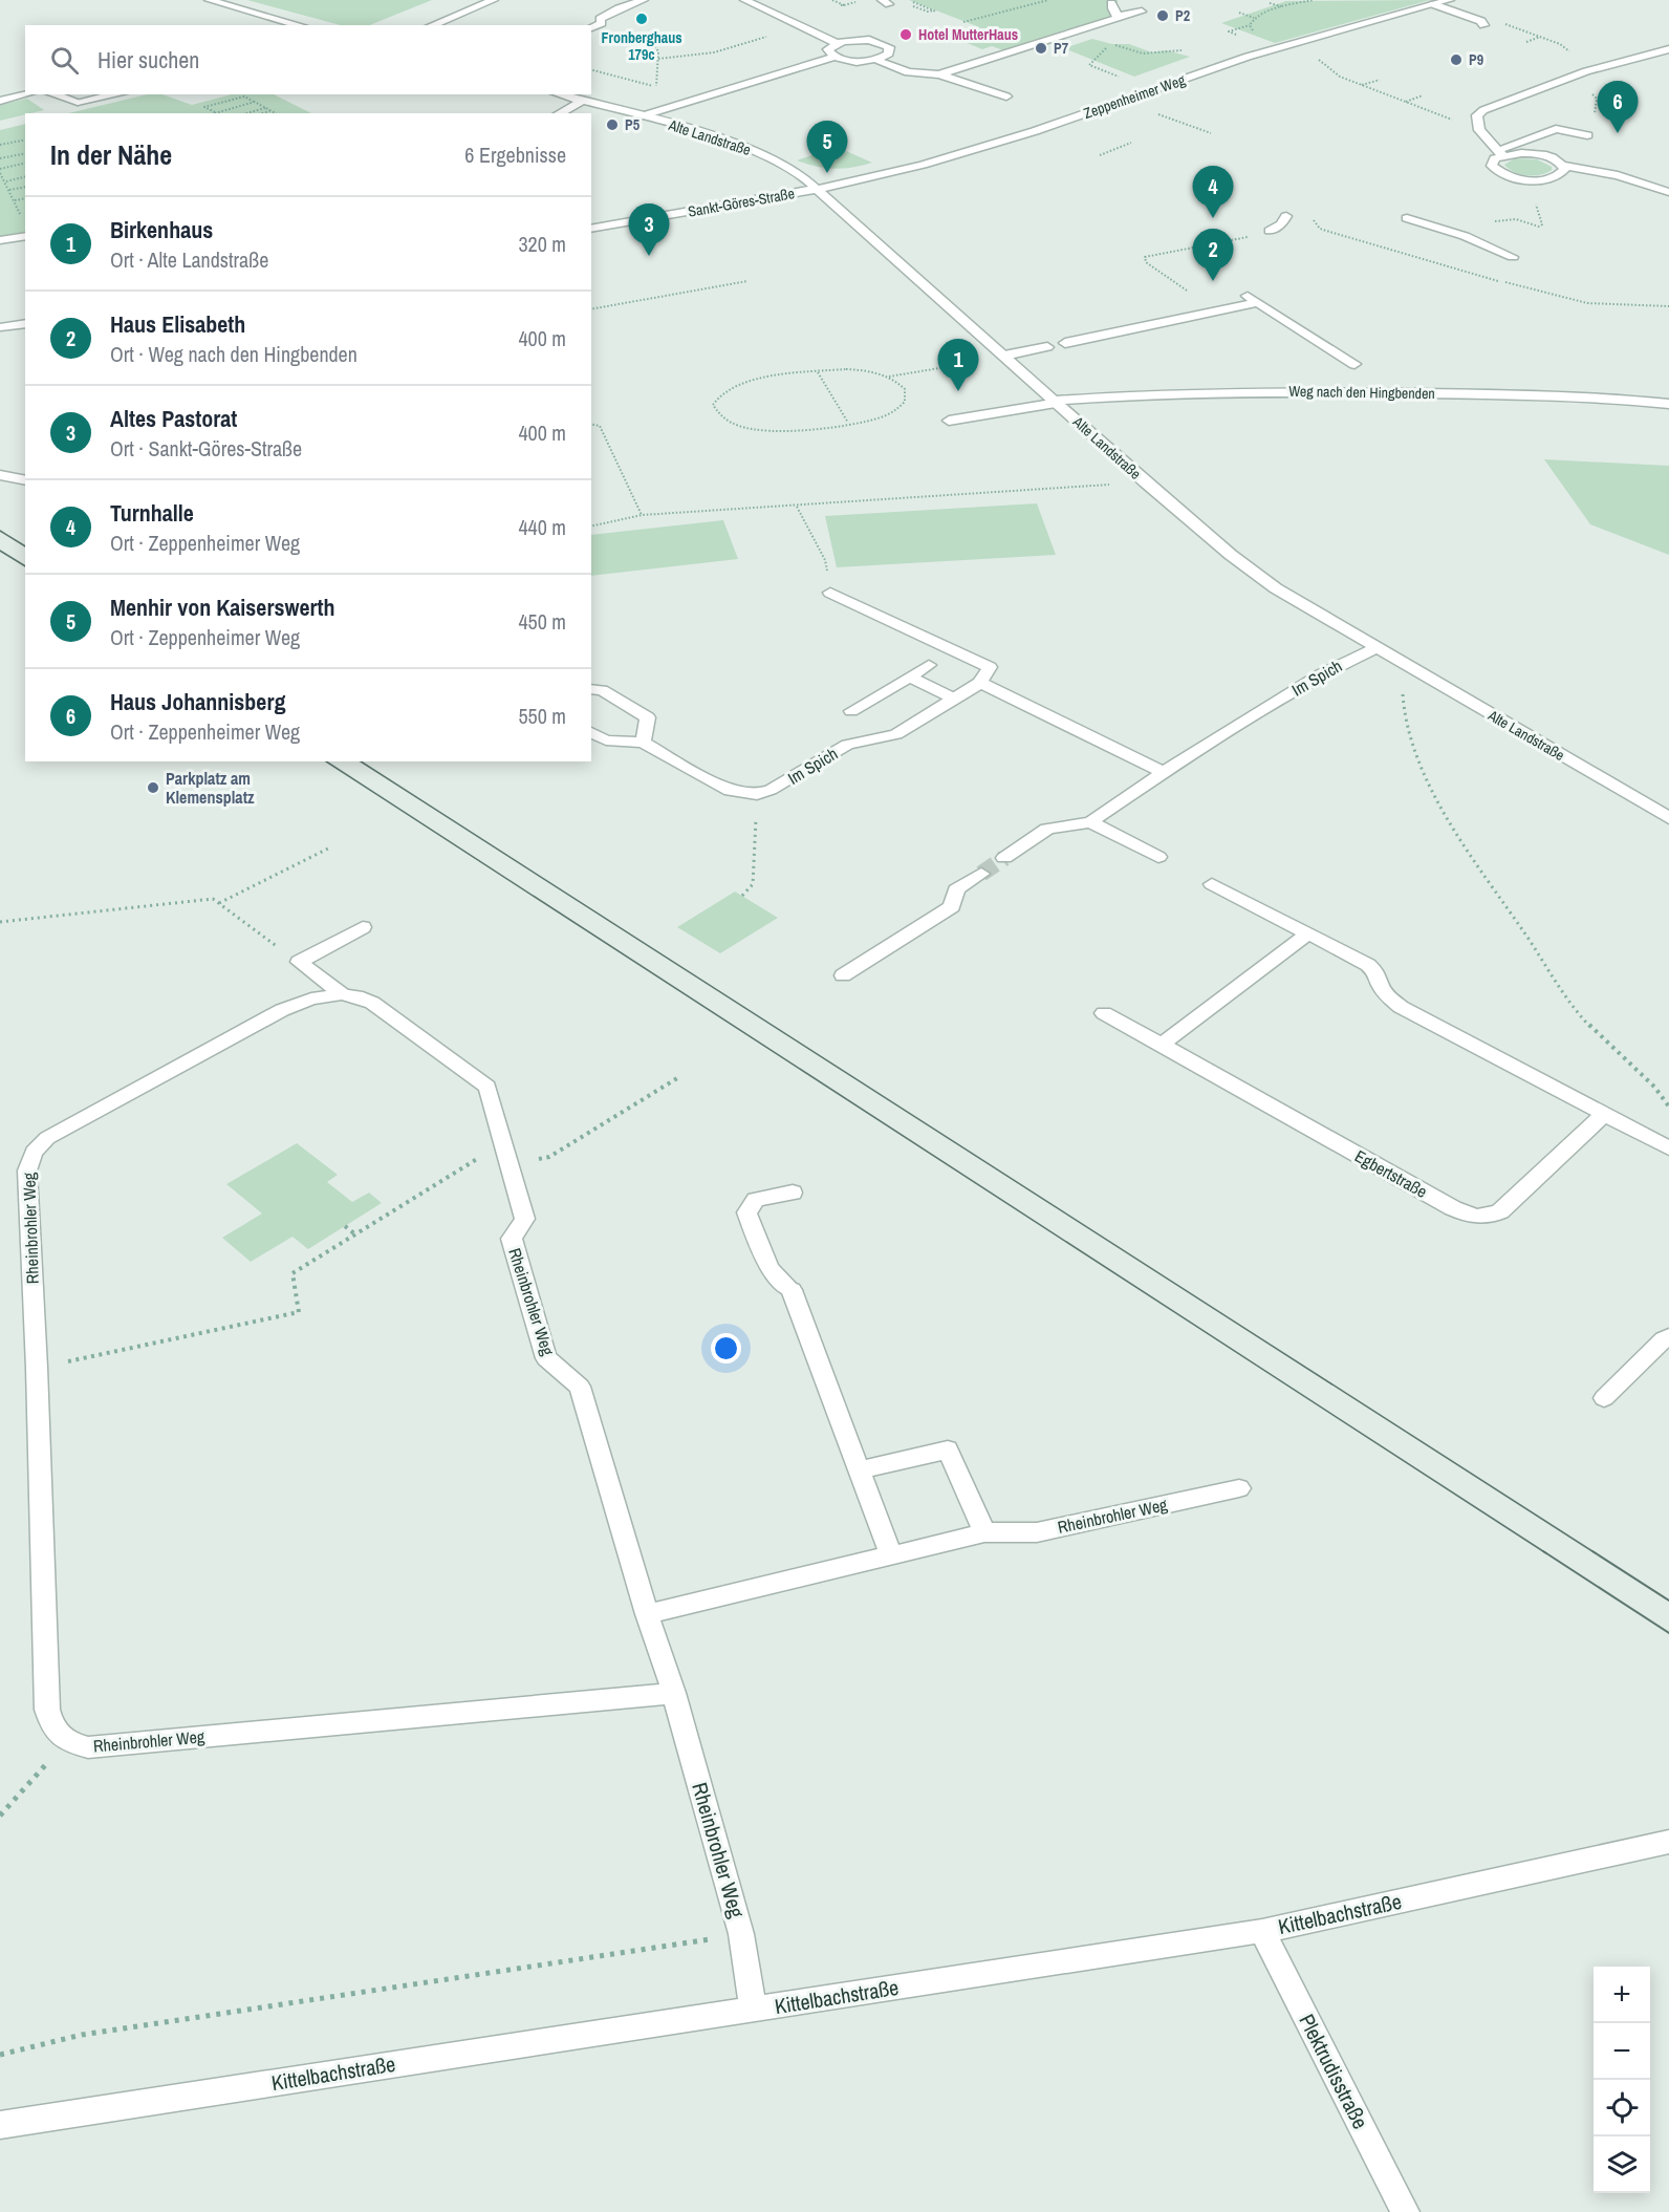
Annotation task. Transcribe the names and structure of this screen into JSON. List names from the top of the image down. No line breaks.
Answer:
{"streets":{"street":["Zeppenheimer Weg","Alte Landstraße","Sankt-Göres-Straße","Weg nach den Hingbenden","Im Spich","Egbertstraße","Rheinbrohler Weg","Kittelbachstraße","Plektrudisstraße"]},"crossings":[["Zeppenheimer Weg","Alte Landstraße"],["Zeppenheimer Weg","Sankt-Göres-Straße"],["Alte Landstraße","Sankt-Göres-Straße"],["Alte Landstraße","Weg nach den Hingbenden"],["Alte Landstraße","Im Spich"],["Rheinbrohler Weg","Kittelbachstraße"],["Kittelbachstraße","Plektrudisstraße"]],"places":["P2","Fronberghaus 179c","Hotel MutterHaus","P7","P9","P5","Parkplatz am Klemensplatz"],"page":{"search":"Hier suchen","pins":["6","5","4","3","2","1"],"heading":["In der Nähe","6 Ergebnisse"],"list":[{"mark":"1","name":"Birkenhaus","note":"Ort · Alte Landstraße","value":"320 m"},{"mark":"2","name":"Haus Elisabeth","note":"Ort · Weg nach den Hingbenden","value":"400 m"},{"mark":"3","name":"Altes Pastorat","note":"Ort · Sankt-Göres-Straße","value":"400 m"},{"mark":"4","name":"Turnhalle","note":"Ort · Zeppenheimer Weg","value":"440 m"},{"mark":"5","name":"Menhir von Kaiserswerth","note":"Ort · Zeppenheimer Weg","value":"450 m"},{"mark":"6","name":"Haus Johannisberg","note":"Ort · Zeppenheimer Weg","value":"550 m"}],"map_buttons":["+","−"]}}
